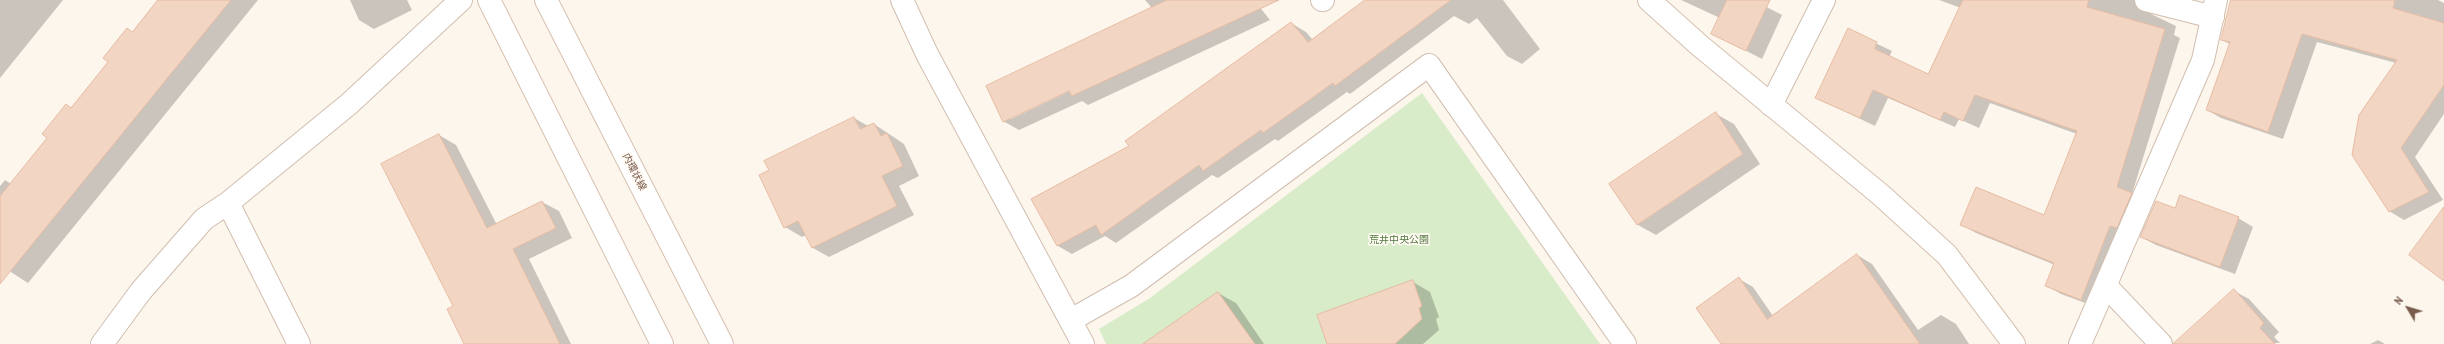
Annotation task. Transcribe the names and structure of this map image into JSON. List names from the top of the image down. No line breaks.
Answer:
{"streets":{"street":["内環状線"]},"parks":["荒井中央公園"],"north":"top left"}
